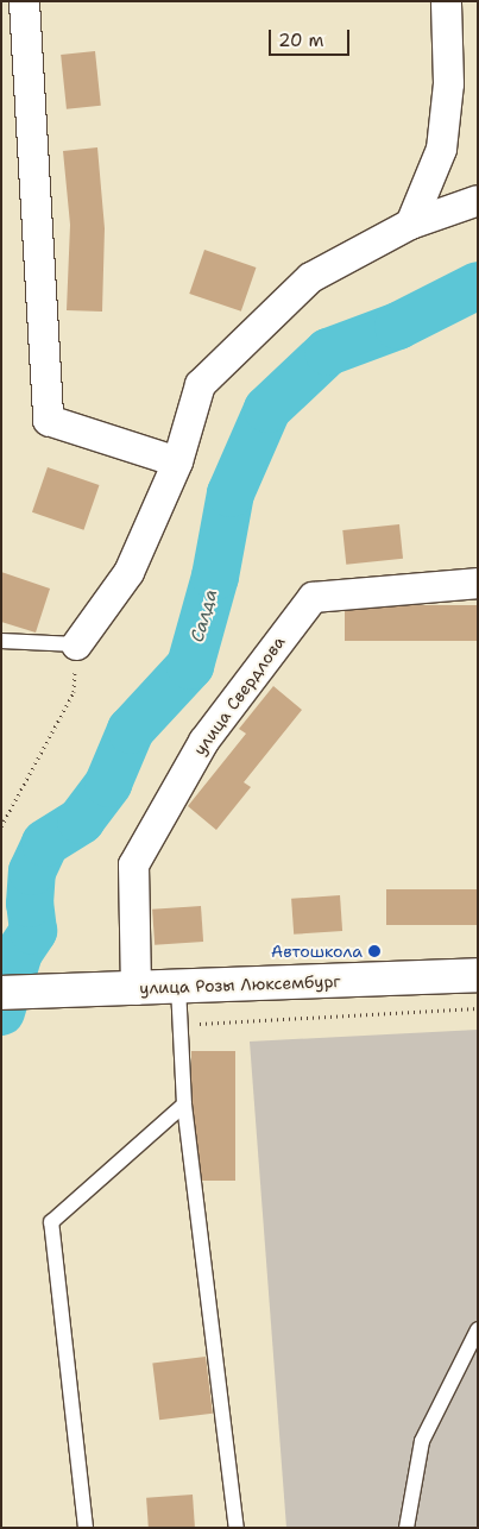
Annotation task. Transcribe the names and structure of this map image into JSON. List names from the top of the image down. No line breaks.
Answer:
{"streets":{"street":["улица Свердлова","улица Розы Люксембург"]},"crossings":[["улица Свердлова","улица Розы Люксембург"]],"water":["Салда"],"places":["Автошкола"],"scale_bar":"20 m"}
